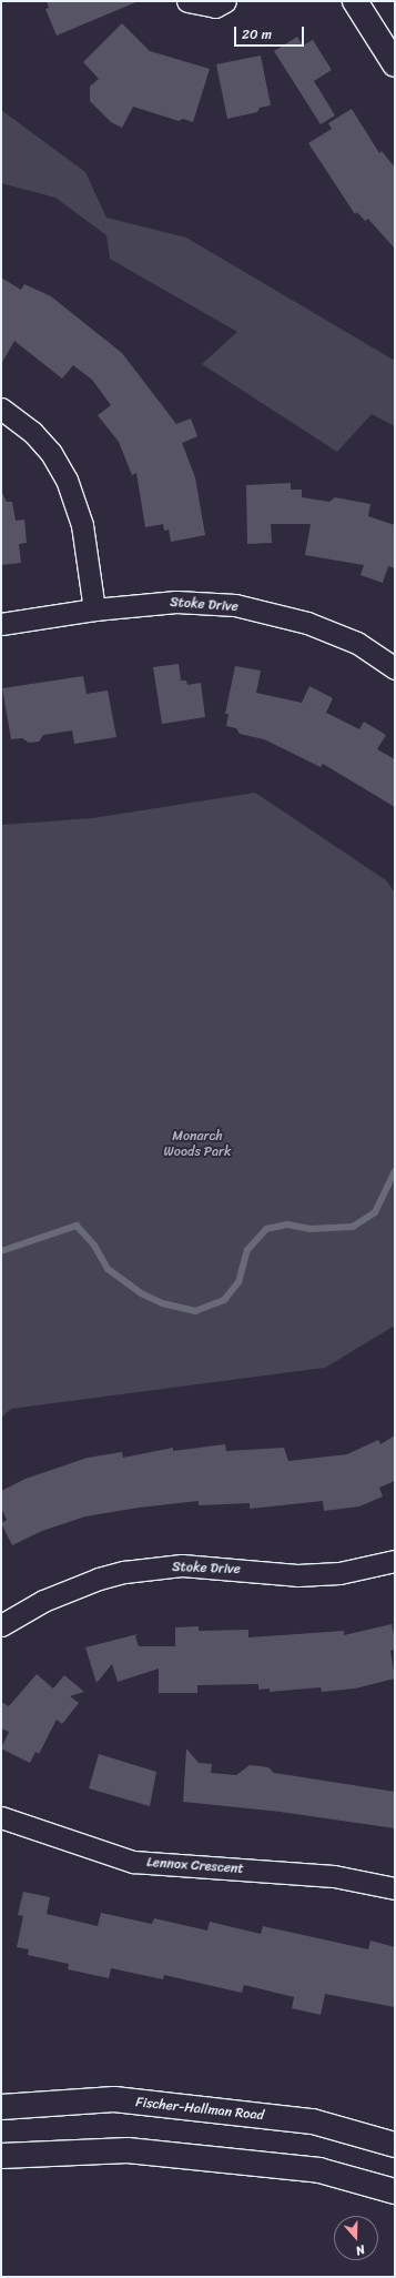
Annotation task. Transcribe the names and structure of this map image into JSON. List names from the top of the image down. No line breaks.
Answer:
{"streets":{"main road":["Fischer-Hallman Road"],"street":["Stoke Drive","Lennox Crescent"]},"parks":["Monarch Woods Park"],"scale_bar":"20 m","north":"bottom"}
